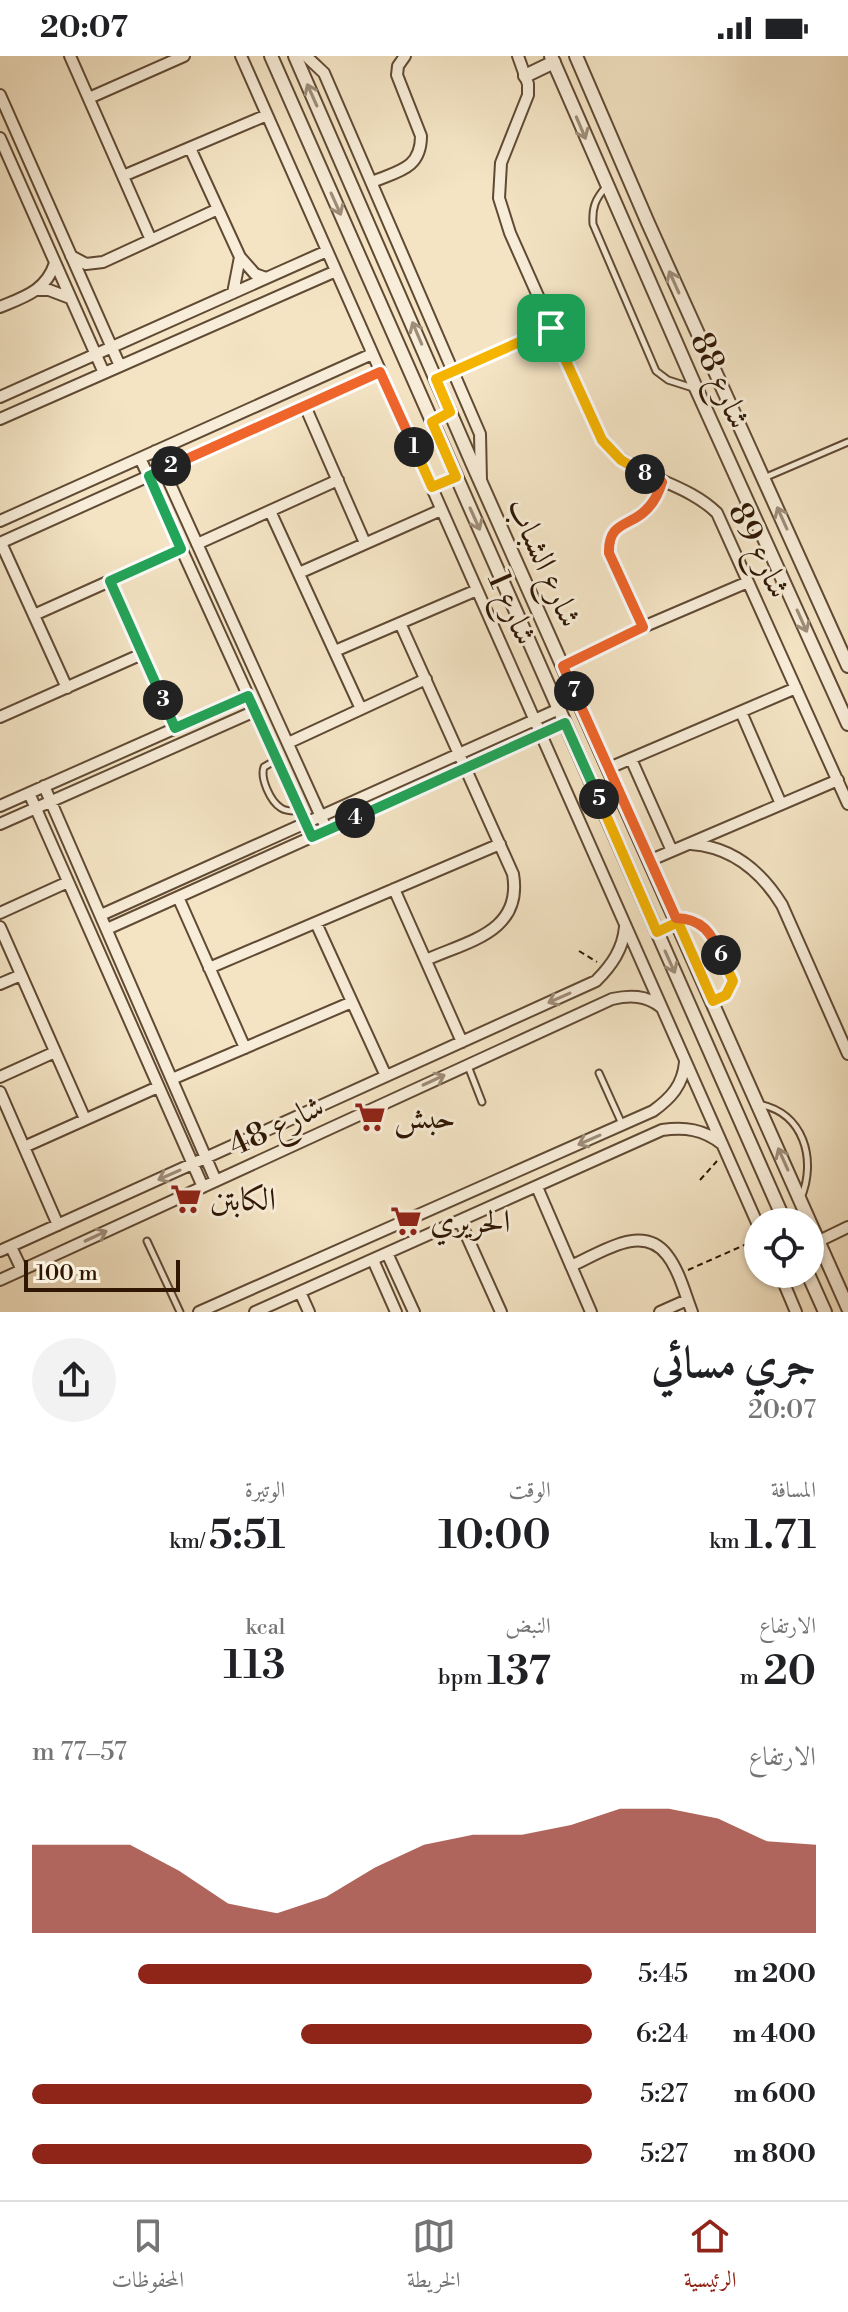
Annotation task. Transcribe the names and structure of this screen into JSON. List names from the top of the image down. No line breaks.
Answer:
{"streets":{"street":["شارع 88","شارع 89","شارع الشباب","شارع 1","شارع 48"]},"crossings":[["شارع 1","شارع 48"]],"places":{"supermarket":["حبش","الكابتن","الحريري"]},"scale_bar":"100 m","page":{"status":"20:07","pins":["1","2","8","7","3","5","4","6"],"scale":"100 m","heading":["جري مسائي","20:07"],"stats":[["المسافة","1.71 km"],["الوقت","10:00"],["الوتيرة","5:51 /km"],["الارتفاع","20 m"],["النبض","137 bpm"],["kcal","113"]],"chart":["الارتفاع","57–77 m"],"list":[{"name":"200 m","note":"5:45"},{"name":"400 m","note":"6:24"},{"name":"600 m","note":"5:27"},{"name":"800 m","note":"5:27"}],"tabs":["الرئيسية","الخريطة","المحفوظات"]}}
